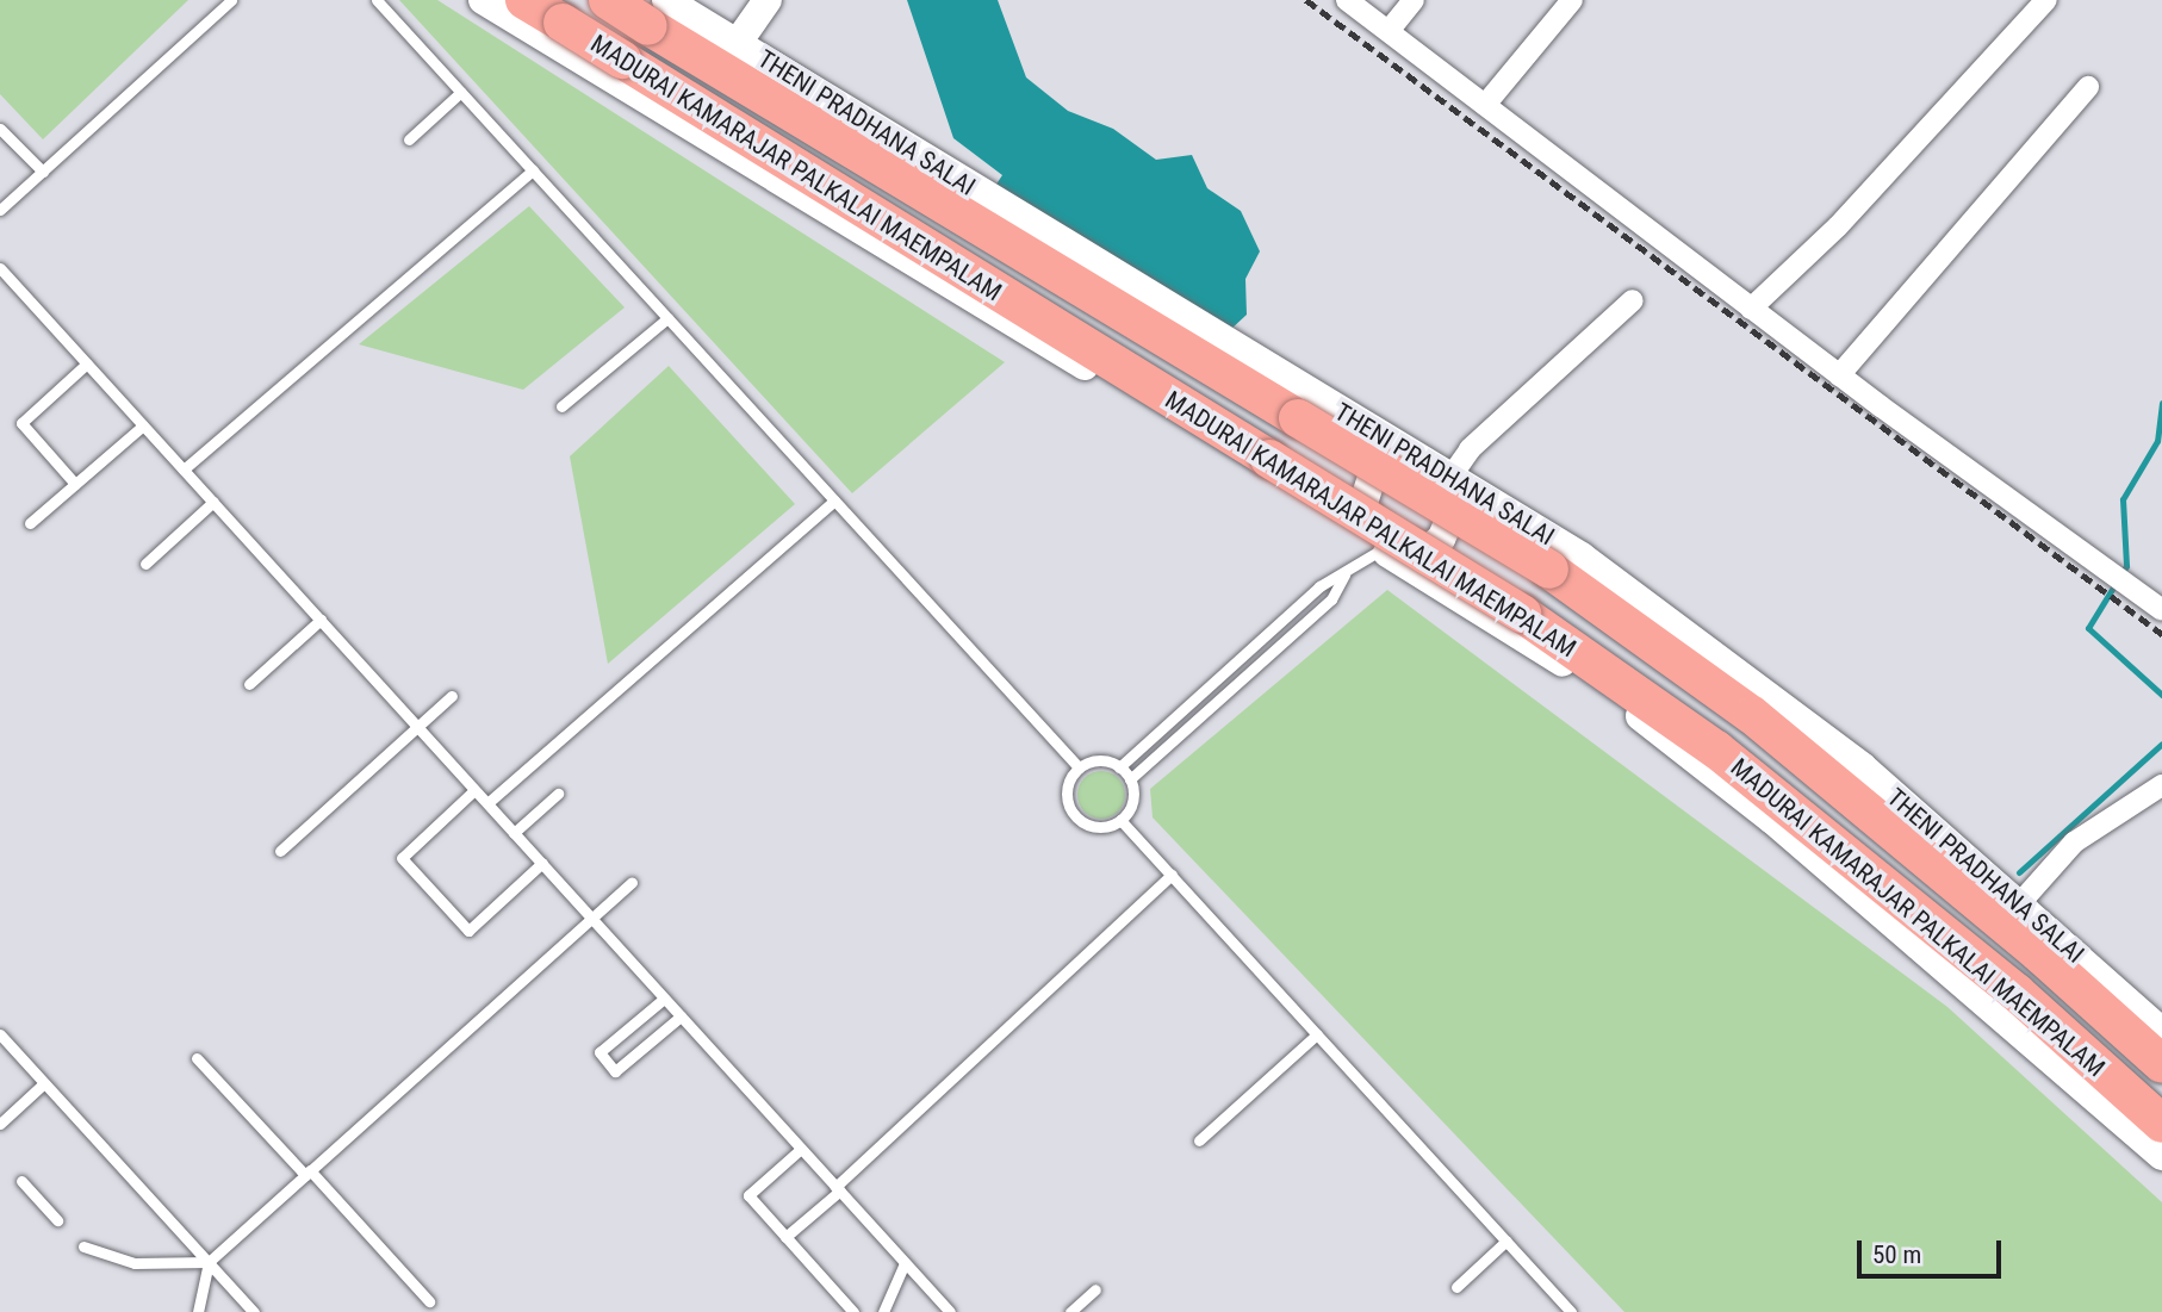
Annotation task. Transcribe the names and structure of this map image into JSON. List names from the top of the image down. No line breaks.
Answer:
{"streets":{"highway":["MADURAI KAMARAJAR PALKALAI MAEMPALAM"],"street":["THENI PRADHANA SALAI"]},"crossings":[["THENI PRADHANA SALAI","MADURAI KAMARAJAR PALKALAI MAEMPALAM"]],"scale_bar":"50 m"}
